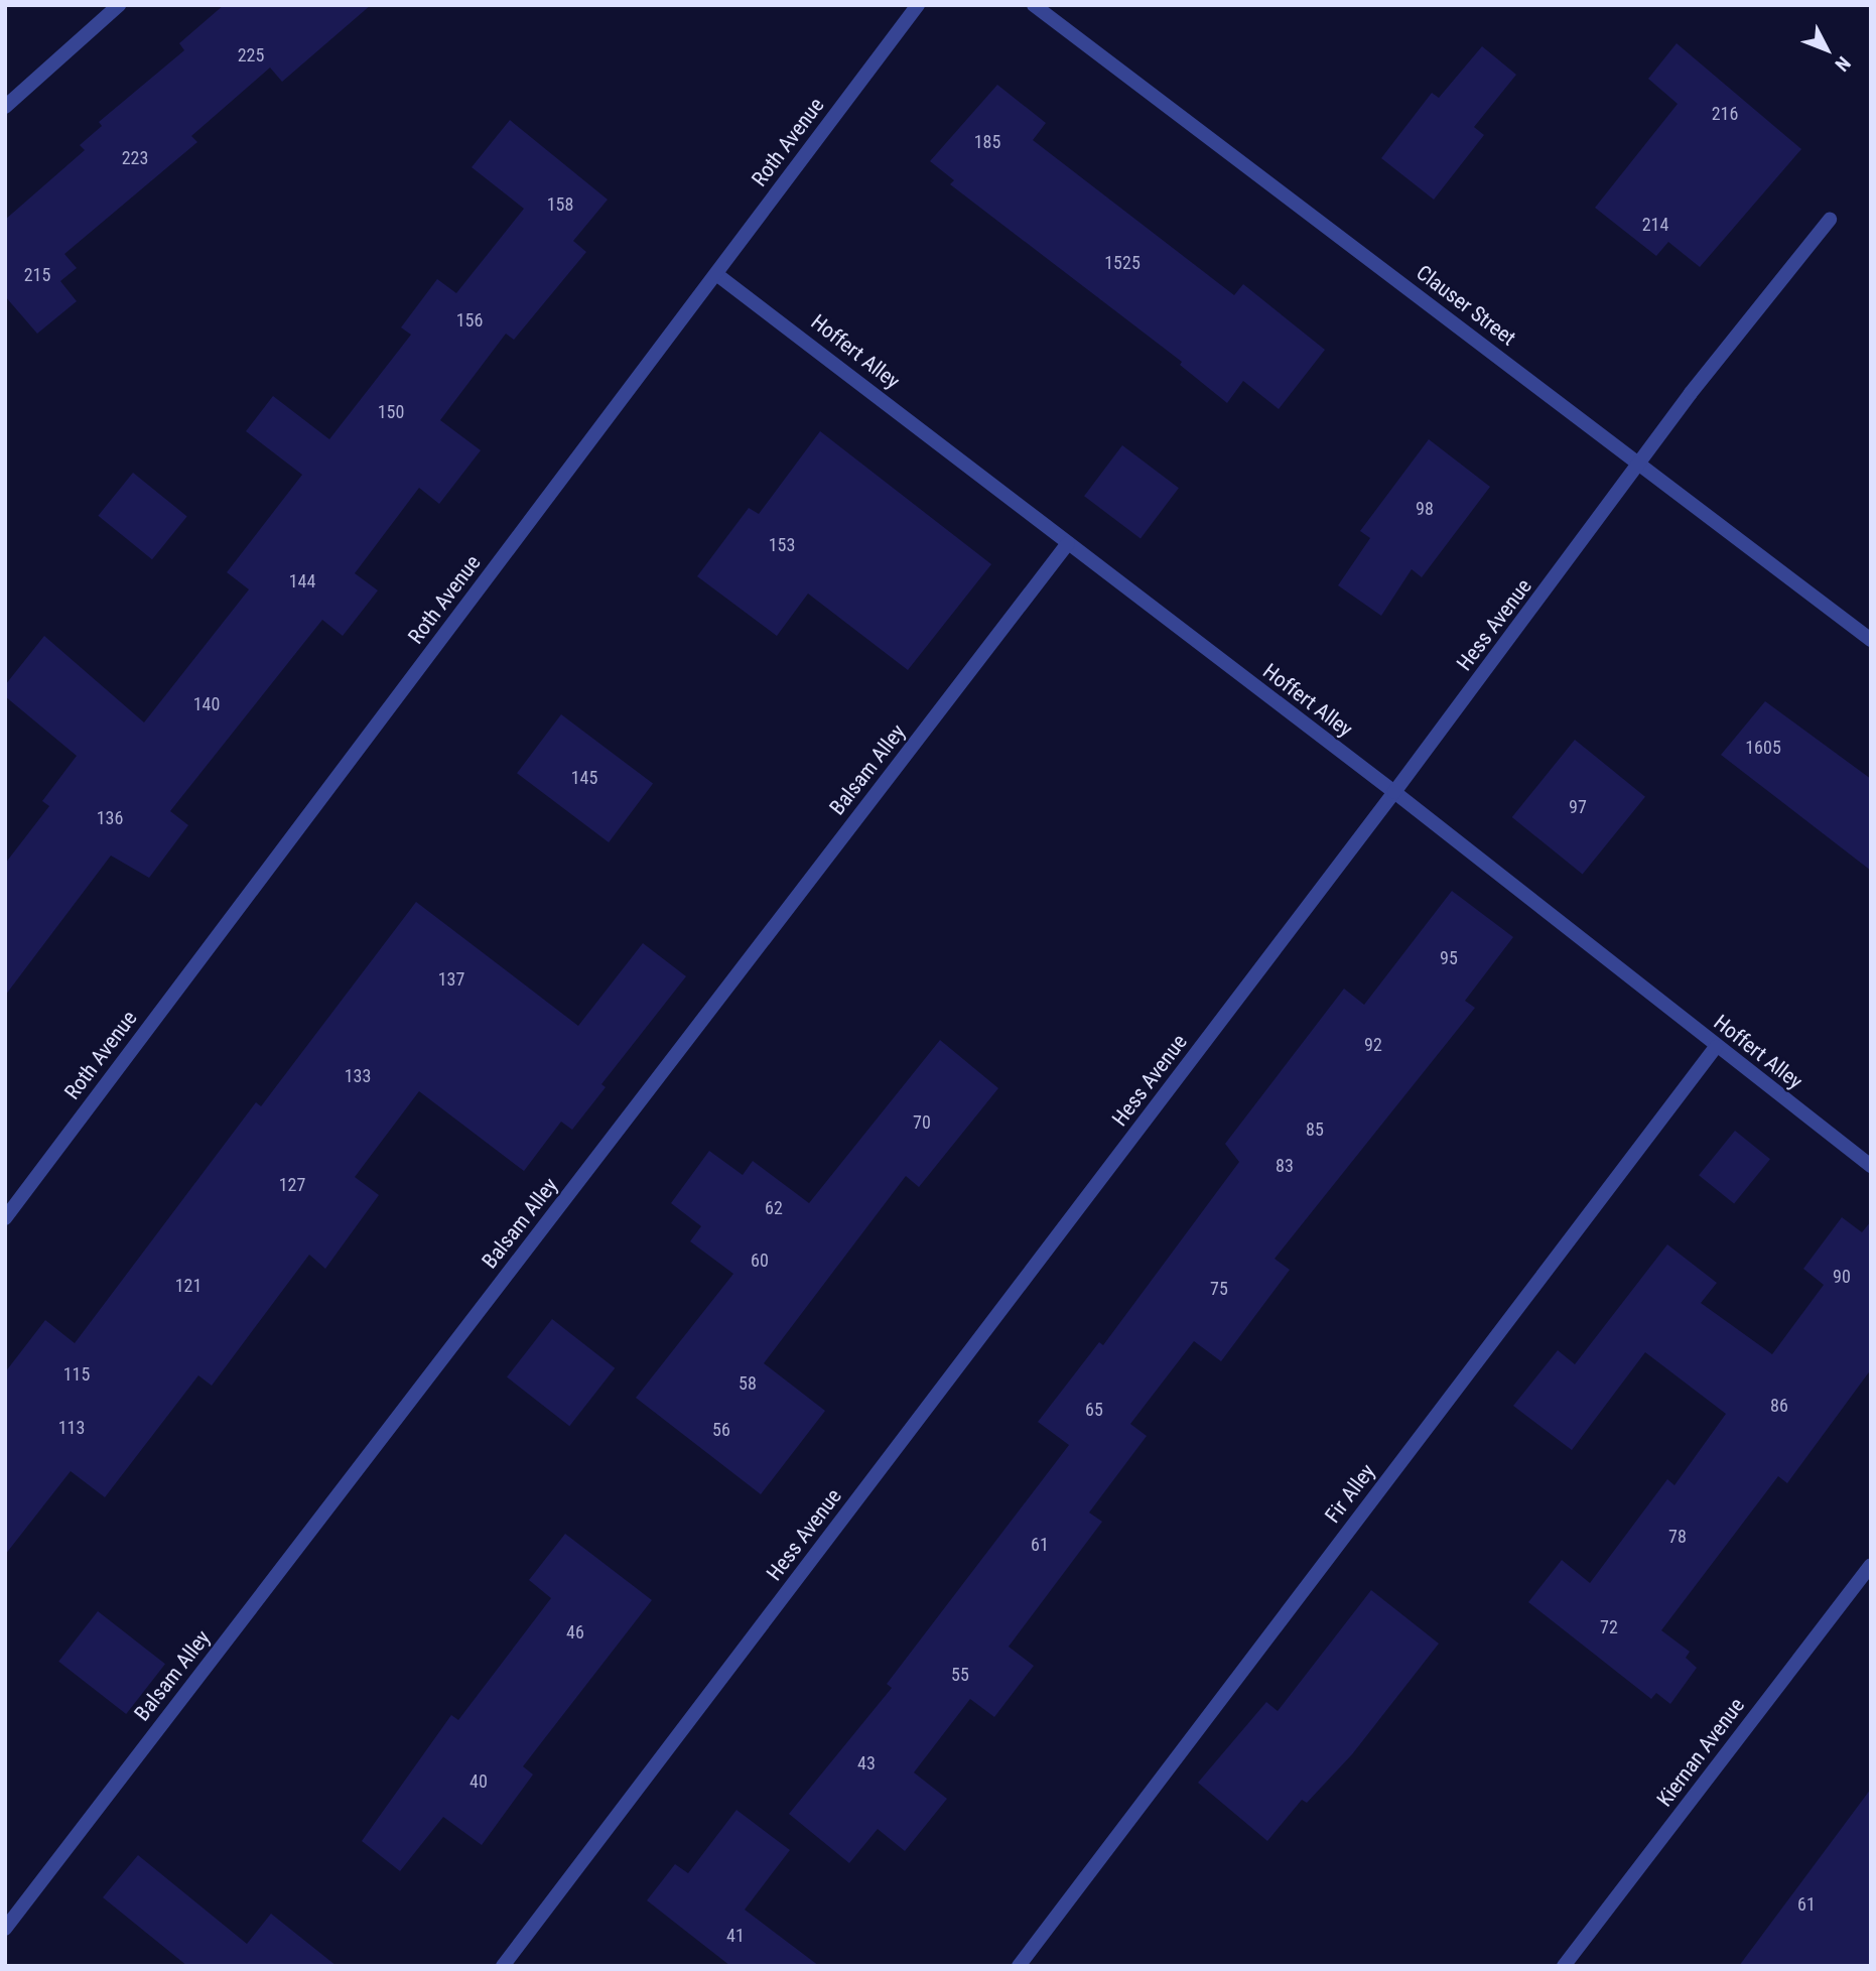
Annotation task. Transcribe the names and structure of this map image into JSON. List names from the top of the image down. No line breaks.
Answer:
{"streets":{"street":["Roth Avenue","Clauser Street","Hoffert Alley","Hess Avenue","Balsam Alley","Fir Alley","Kiernan Avenue"]},"crossings":[["Roth Avenue","Hoffert Alley"],["Clauser Street","Hess Avenue"],["Hoffert Alley","Hess Avenue"],["Hoffert Alley","Balsam Alley"],["Hoffert Alley","Fir Alley"]],"house_numbers":["225","216","185","223","158","214","1525","215","156","150","98","153","144","140","1605","145","97","136","95","137","92","133","70","85","83","127","62","60","90","121","75","115","58","86","65","113","56","78","61","72","46","55","43","40","61","41"],"north":"bottom right"}
